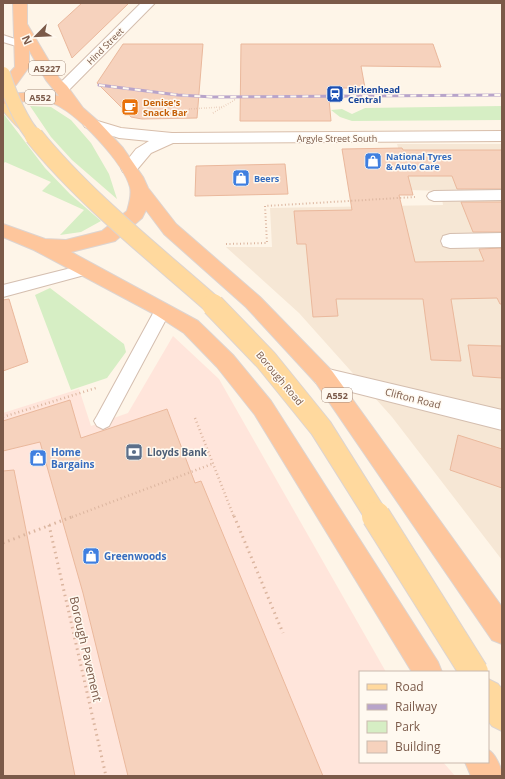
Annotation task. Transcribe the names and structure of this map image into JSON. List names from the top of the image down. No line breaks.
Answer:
{"streets":{"highway":["A5227","A552"],"main road":["Hind Street","Argyle Street South","Borough Road","Clifton Road"],"path":["Borough Pavement"]},"crossings":[["Hind Street","A5227"],["A5227","A552"],["A552","Argyle Street South"],["A552","Borough Road"],["A552","Clifton Road"]],"places":{"station":["Birkenhead Central"],"cafe":["Denise's Snack Bar"],"shop":["National Tyres & Auto Care","Beers","Home Bargains","Greenwoods"],"bank":["Lloyds Bank"]},"legend":["Road","Railway","Park","Building"],"north":"bottom left"}
